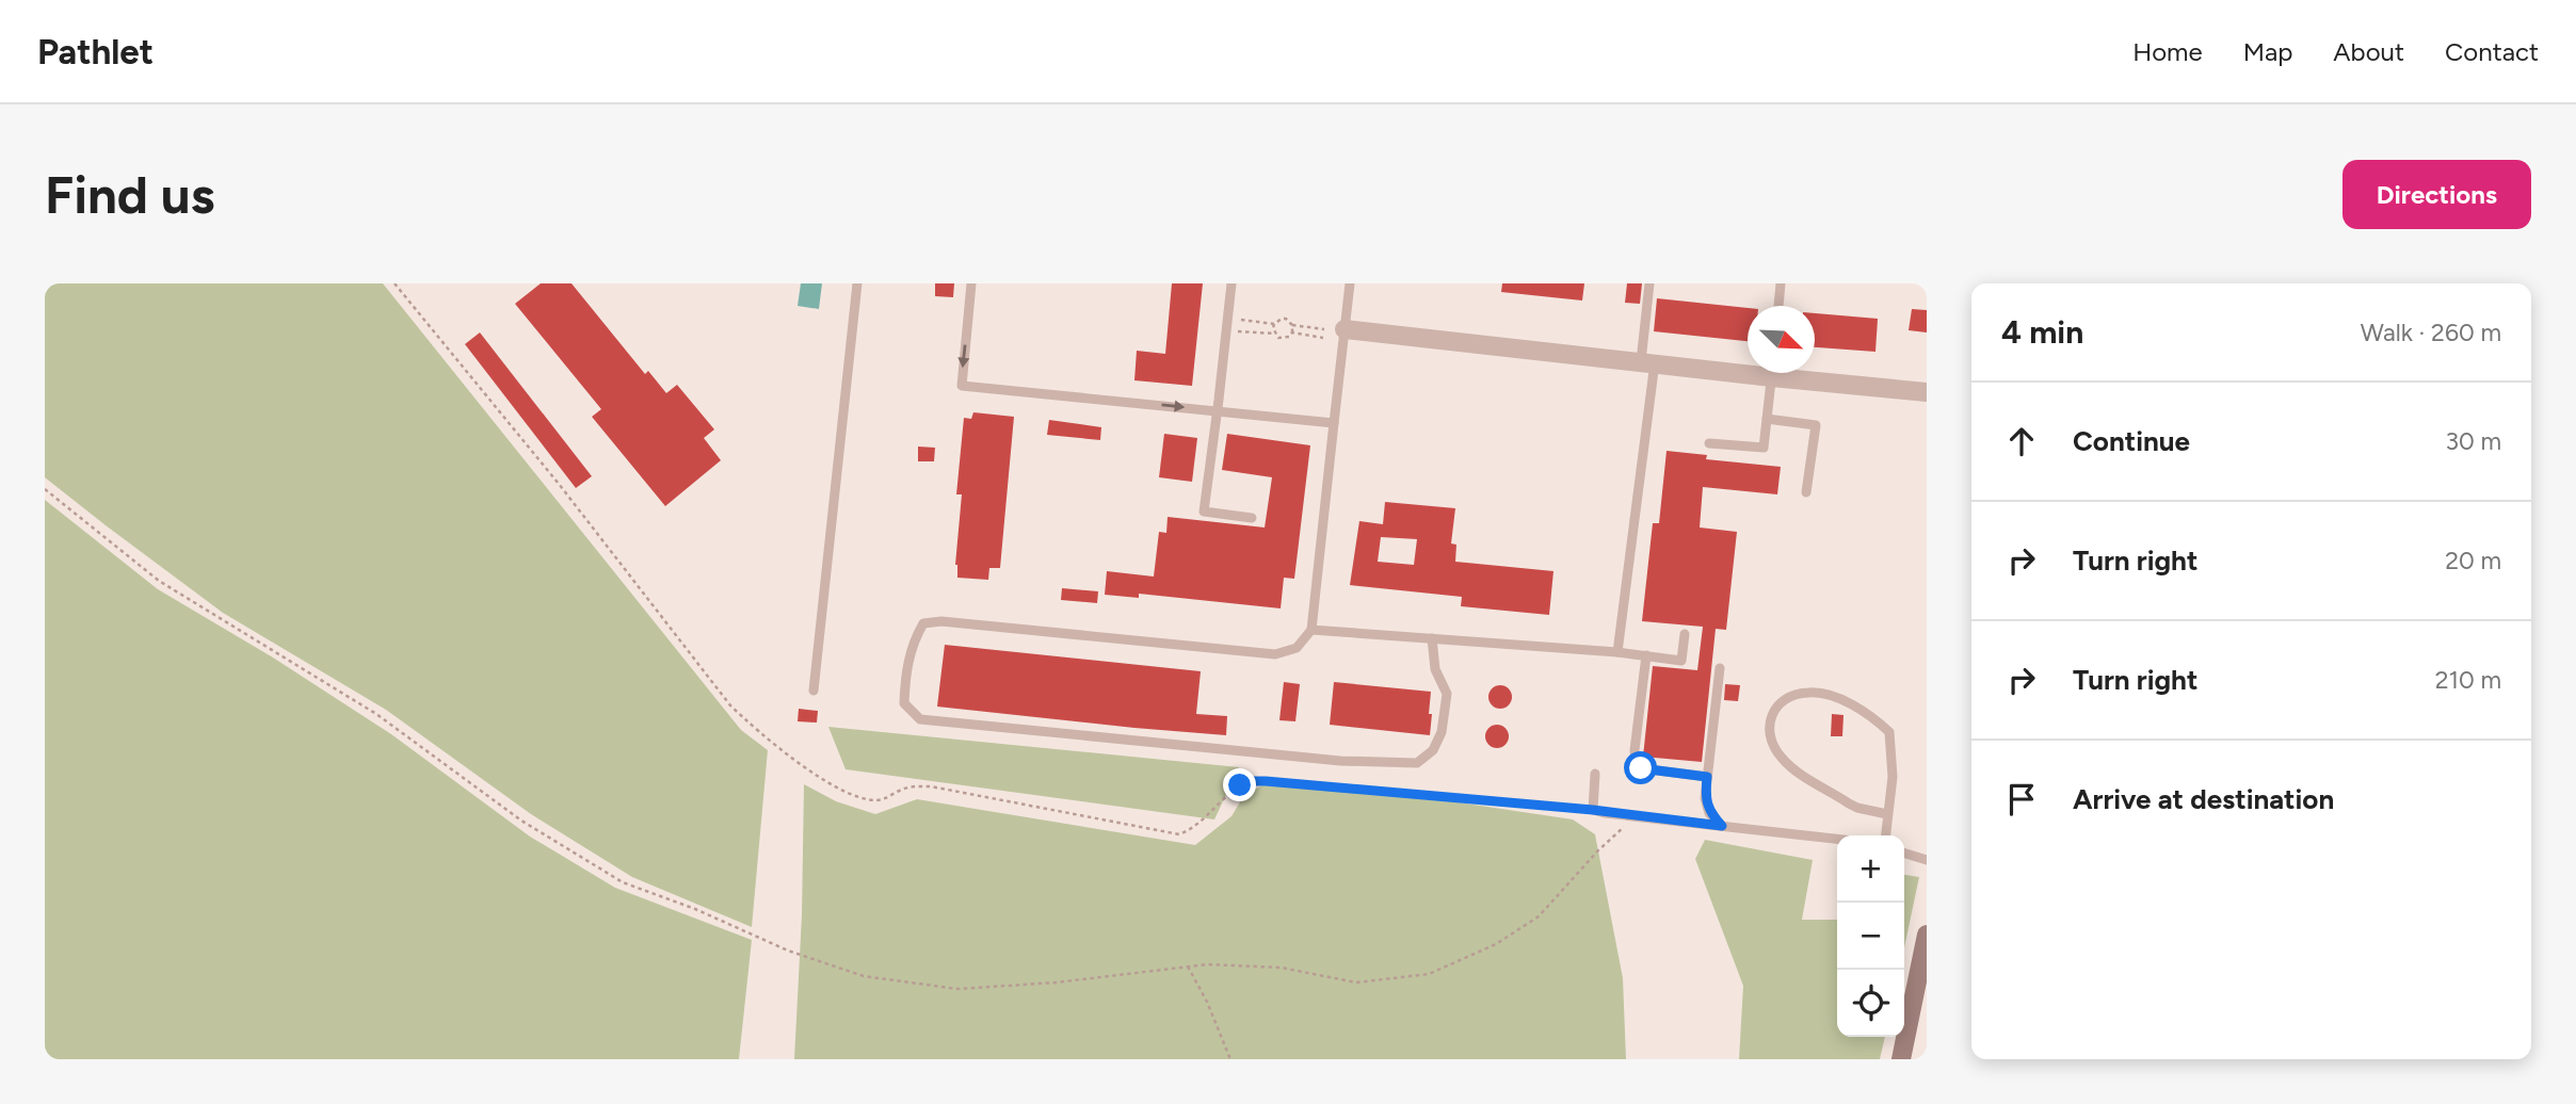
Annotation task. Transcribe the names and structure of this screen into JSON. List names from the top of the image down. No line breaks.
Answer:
{"north":"bottom right","page":{"header":"Pathlet","nav":["Home","Map","About","Contact"],"buttons":"Directions","title":"Find us","heading":["4 min","Walk · 260 m"],"list":[["Continue","30 m"],["Turn right","20 m"],["Turn right","210 m"],"Arrive at destination"],"map_buttons":["+","−"]}}
